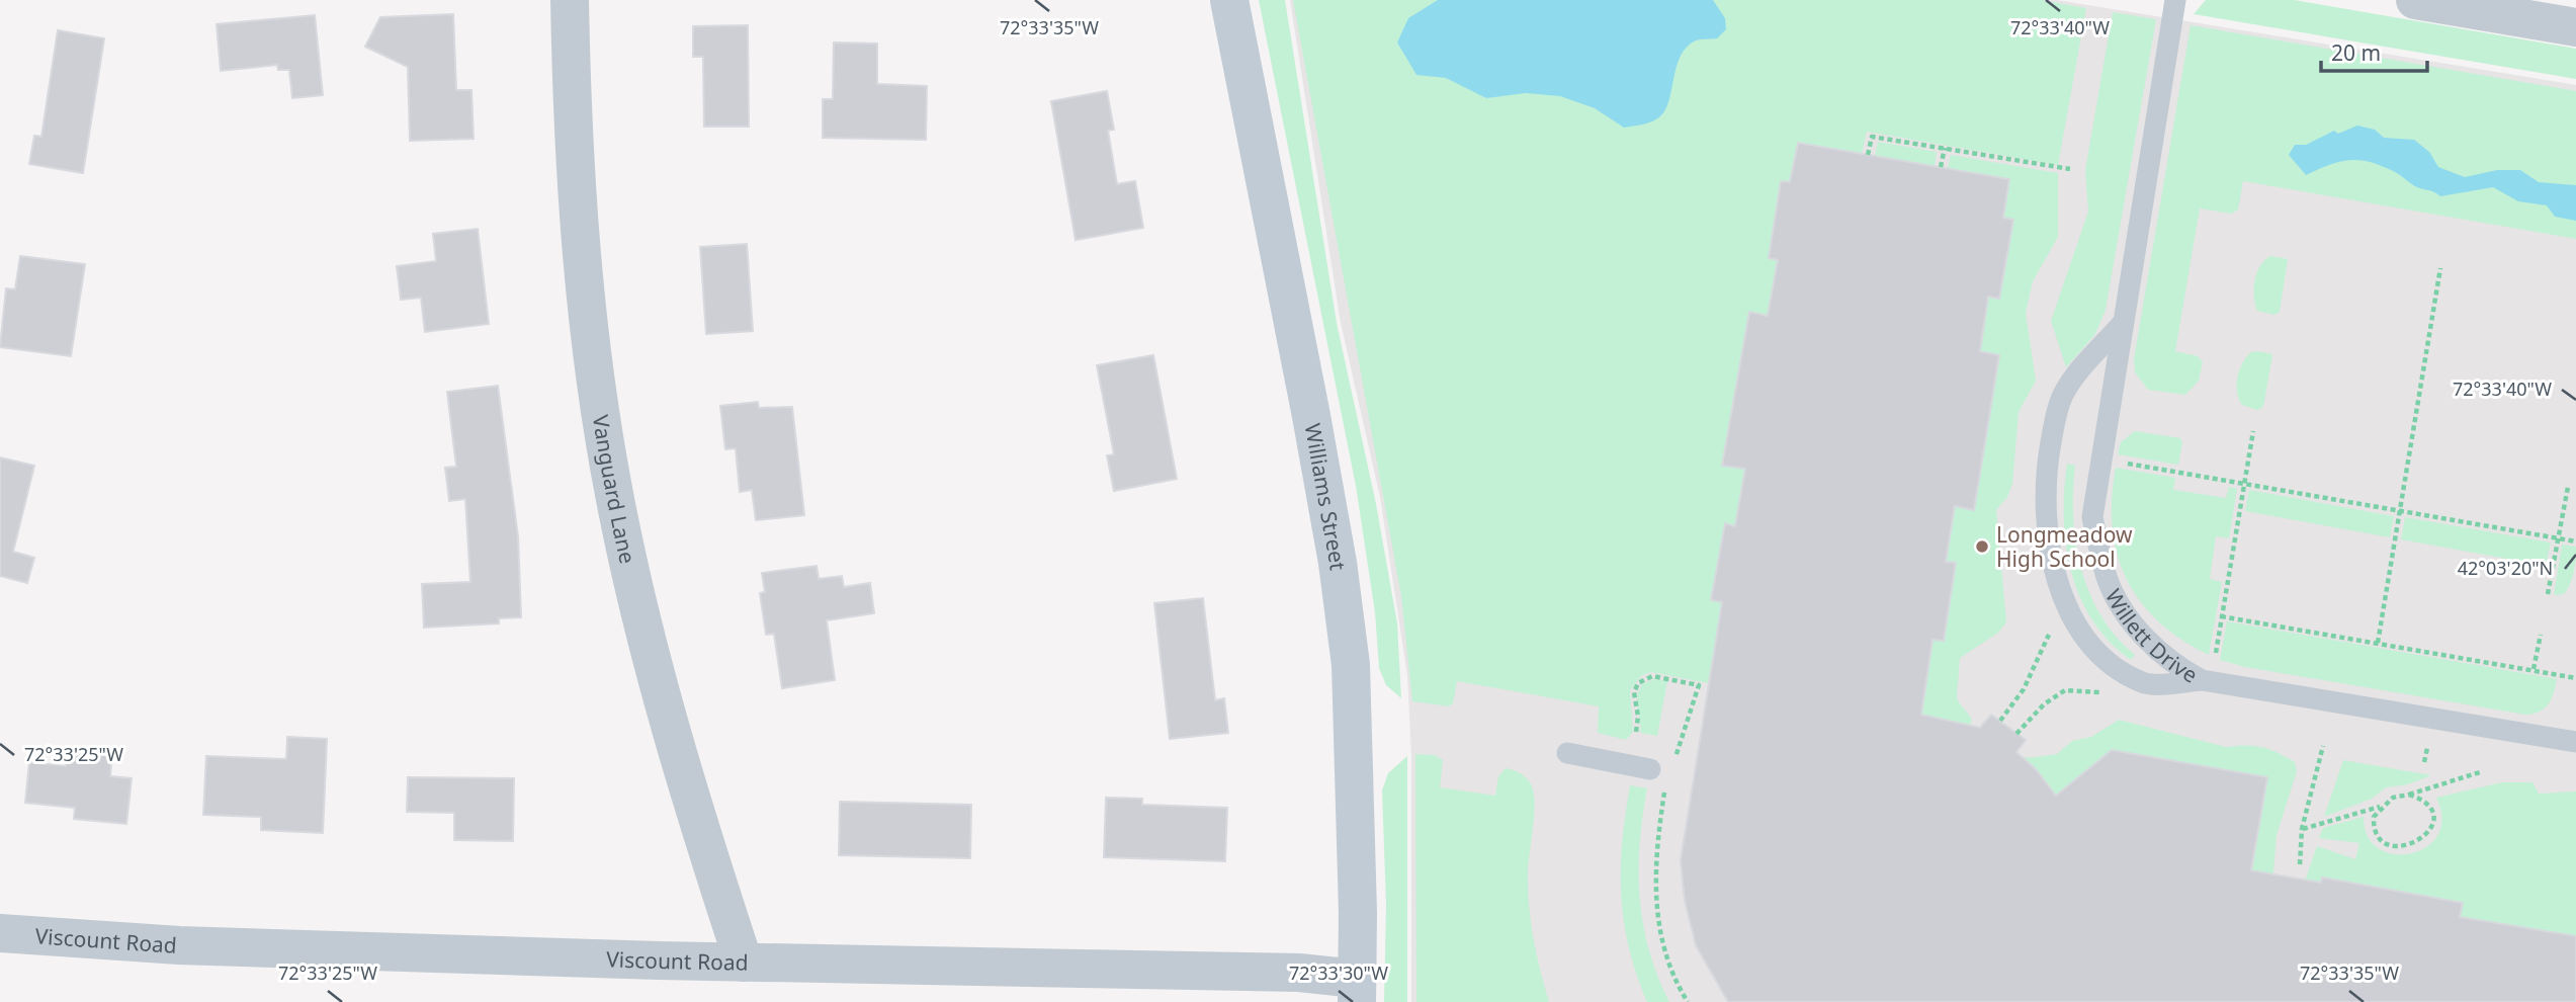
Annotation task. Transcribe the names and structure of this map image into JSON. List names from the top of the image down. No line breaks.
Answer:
{"streets":{"main road":["Williams Street"],"street":["Vanguard Lane","Viscount Road"],"lane":["Willett Drive"]},"crossings":[["Vanguard Lane","Viscount Road"],["Williams Street","Viscount Road"]],"places":["Longmeadow High School"],"scale_bar":"20 m","coordinates":["72°33'35\"W","72°33'40\"W","42°03'20\"N","72°33'25\"W","72°33'30\"W"]}
